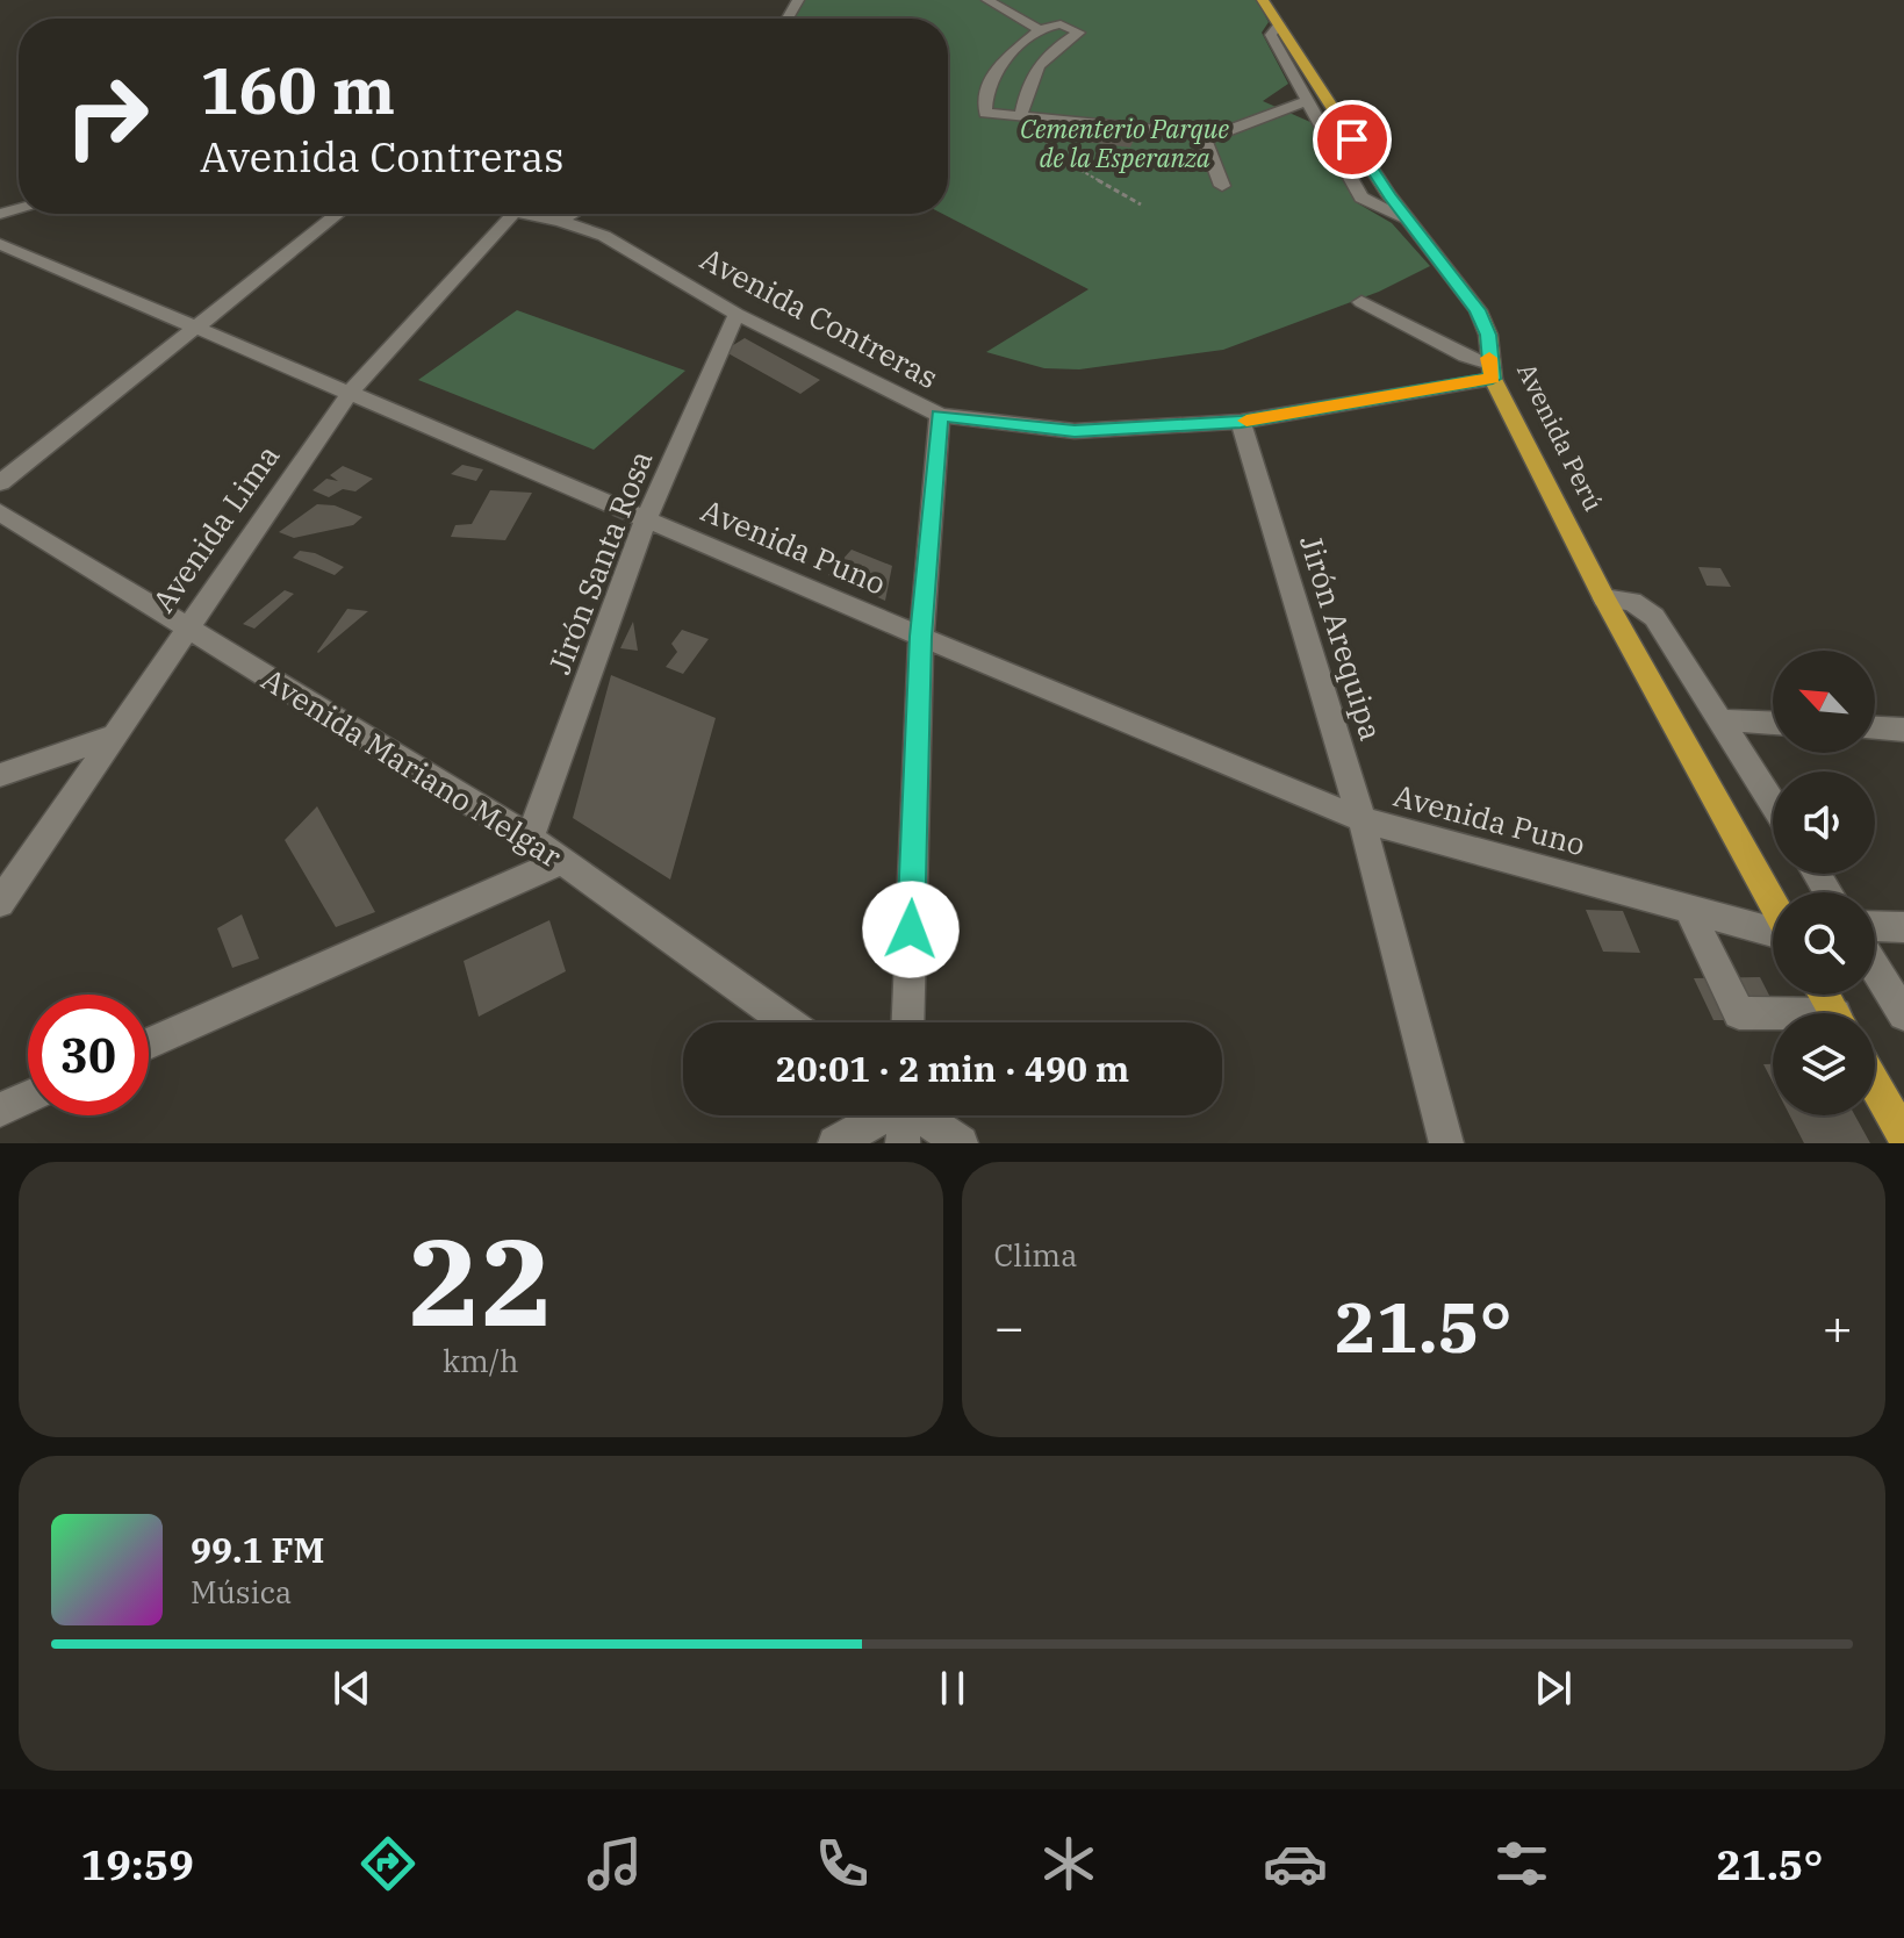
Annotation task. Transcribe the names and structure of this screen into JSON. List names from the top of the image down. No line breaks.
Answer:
{"streets":{"main road":["Avenida Perú"],"street":["Avenida Contreras","Avenida Lima","Avenida Puno","Jirón Santa Rosa","Jirón Arequipa","Avenida Mariano Melgar"]},"crossings":[["Avenida Contreras","Avenida Perú"],["Avenida Contreras","Avenida Lima"],["Avenida Contreras","Jirón Santa Rosa"],["Avenida Contreras","Jirón Arequipa"],["Avenida Lima","Avenida Puno"],["Avenida Lima","Avenida Mariano Melgar"],["Avenida Puno","Jirón Santa Rosa"],["Avenida Puno","Jirón Arequipa"],["Jirón Santa Rosa","Avenida Mariano Melgar"]],"parks":["Cementerio Parque de la Esperanza"],"north":"top left","page":{"turn":["160 m","Avenida Contreras"],"limit":"30","trip":"20:01 · 2 min · 490 m","tile":[["22","km/h"],"Clima"],"heat":["−","21.5°","+"],"song":["99.1 FM","Música"],"tabs":["19:59","21.5°"]}}
